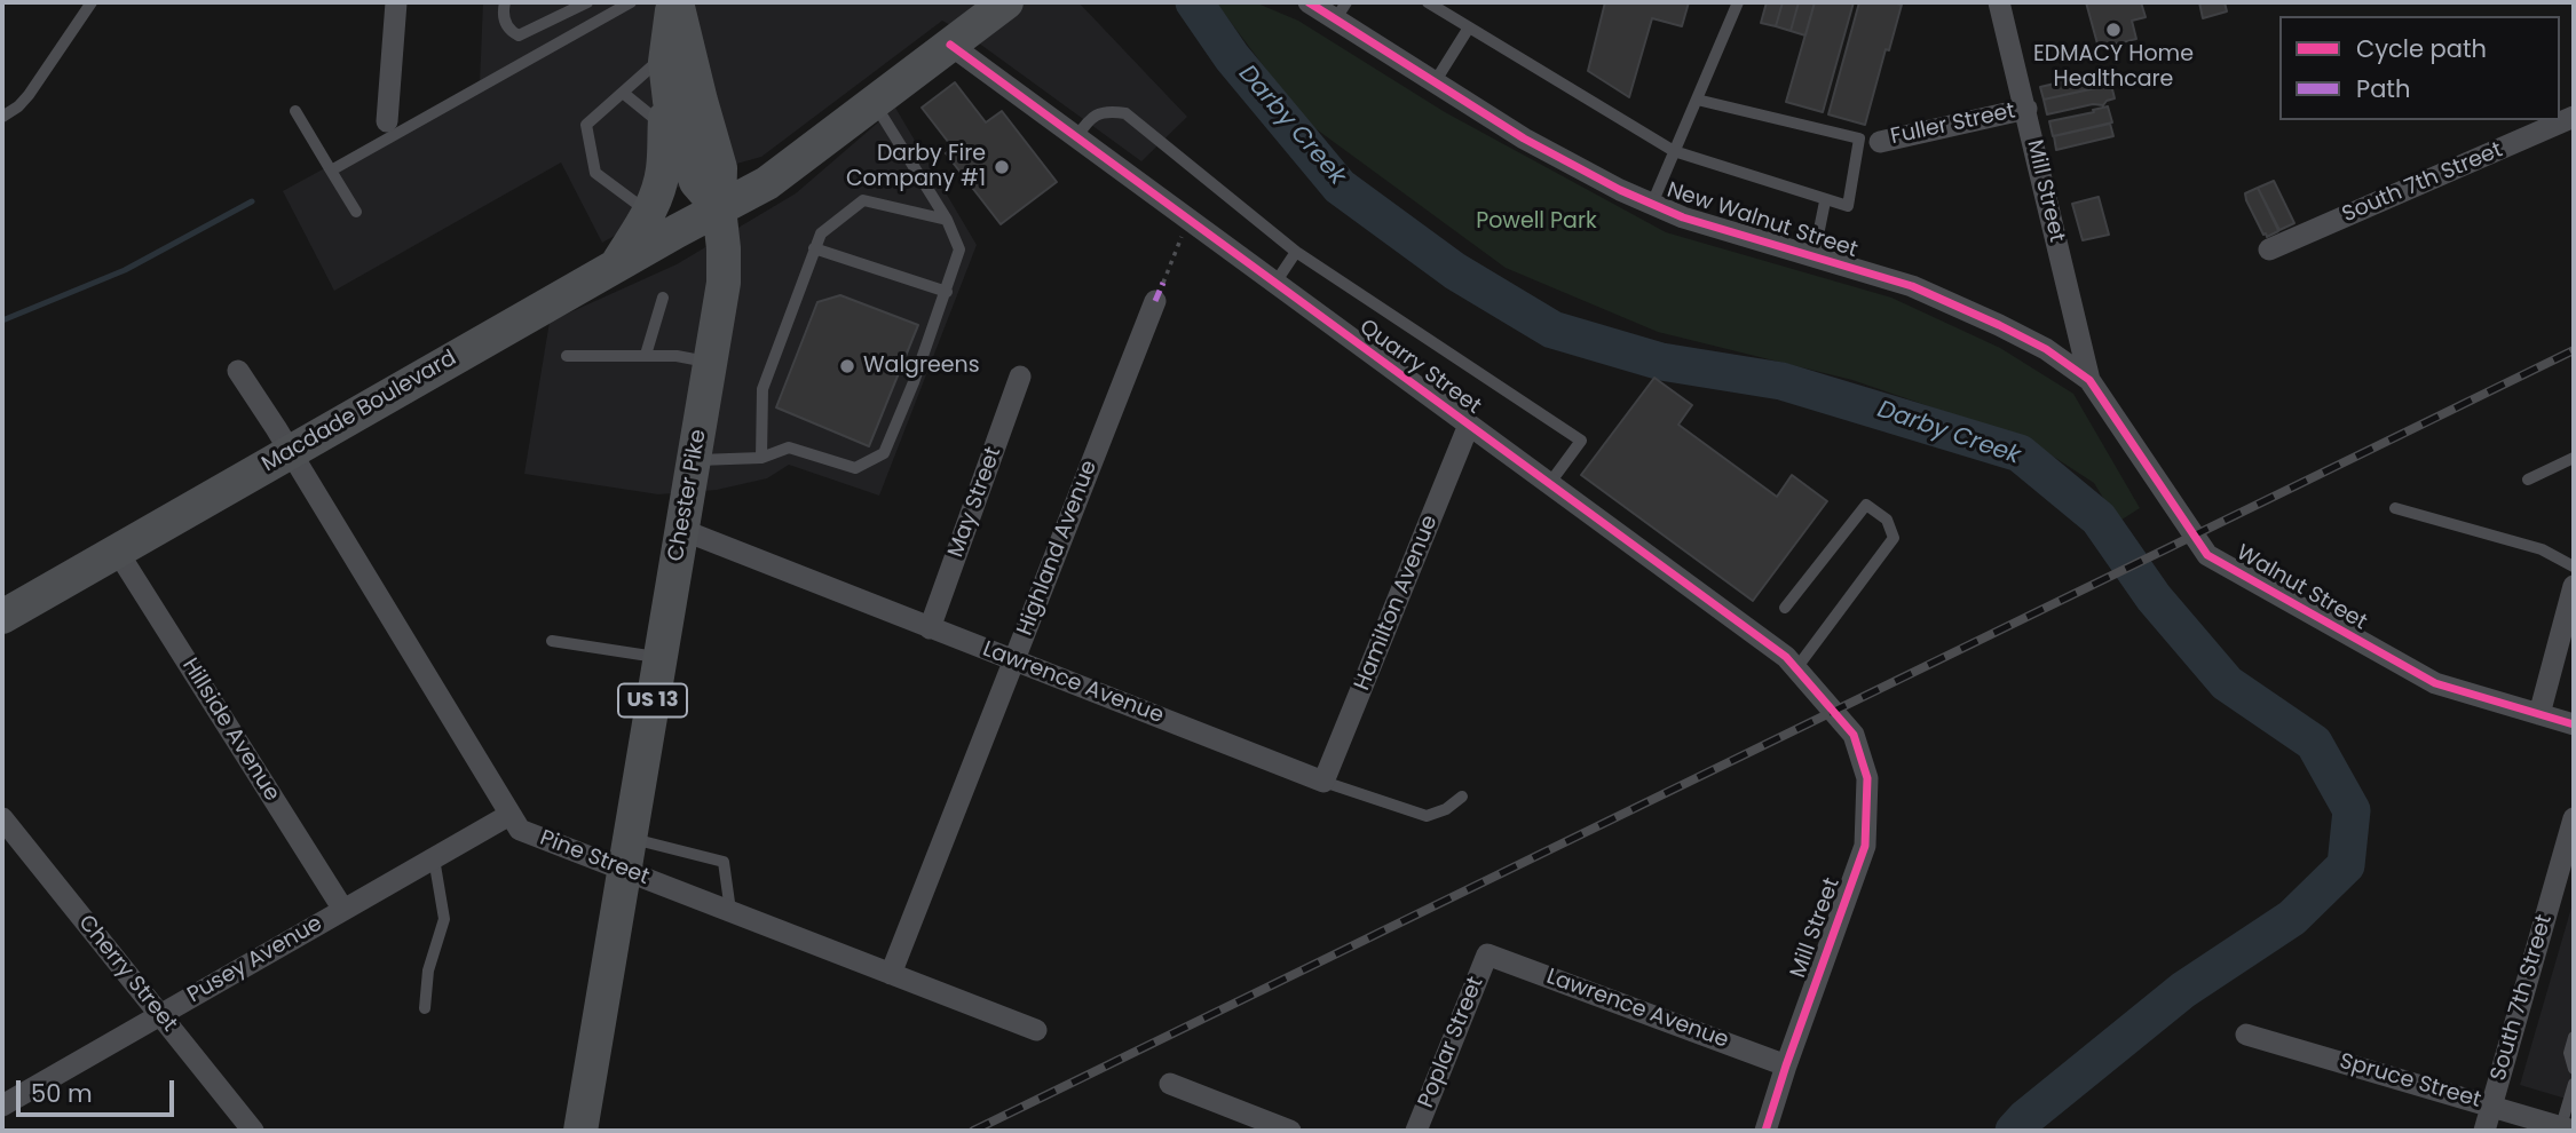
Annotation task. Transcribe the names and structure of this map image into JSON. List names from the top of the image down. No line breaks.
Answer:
{"streets":{"main road":["Macdade Boulevard","Chester Pike","US 13"],"street":["Fuller Street","South 7th Street","Mill Street","New Walnut Street","Quarry Street","May Street","Highland Avenue","Walnut Street","Hamilton Avenue","Lawrence Avenue","Hillside Avenue","Pine Street","Pusey Avenue","Cherry Street","Poplar Street","Spruce Street"]},"crossings":[["Fuller Street","Mill Street"],["South 7th Street","Spruce Street"],["Mill Street","New Walnut Street"],["Mill Street","Quarry Street"],["Mill Street","Walnut Street"],["Mill Street","Lawrence Avenue"],["New Walnut Street","Walnut Street"],["Quarry Street","Hamilton Avenue"],["Macdade Boulevard","Chester Pike"],["Macdade Boulevard","US 13"],["Macdade Boulevard","Hillside Avenue"],["Macdade Boulevard","Pine Street"],["Chester Pike","Lawrence Avenue"],["Chester Pike","US 13"],["Chester Pike","Pine Street"],["May Street","Lawrence Avenue"],["Highland Avenue","Lawrence Avenue"],["Highland Avenue","Pine Street"],["Hamilton Avenue","Lawrence Avenue"],["Lawrence Avenue","Poplar Street"],["Hillside Avenue","Pusey Avenue"],["Pine Street","Pusey Avenue"],["Pusey Avenue","Cherry Street"]],"water":["Darby Creek"],"parks":["Powell Park"],"places":["EDMACY Home Healthcare","Darby Fire Company #1","Walgreens"],"legend":["Cycle path","Path"],"scale_bar":"50 m"}
